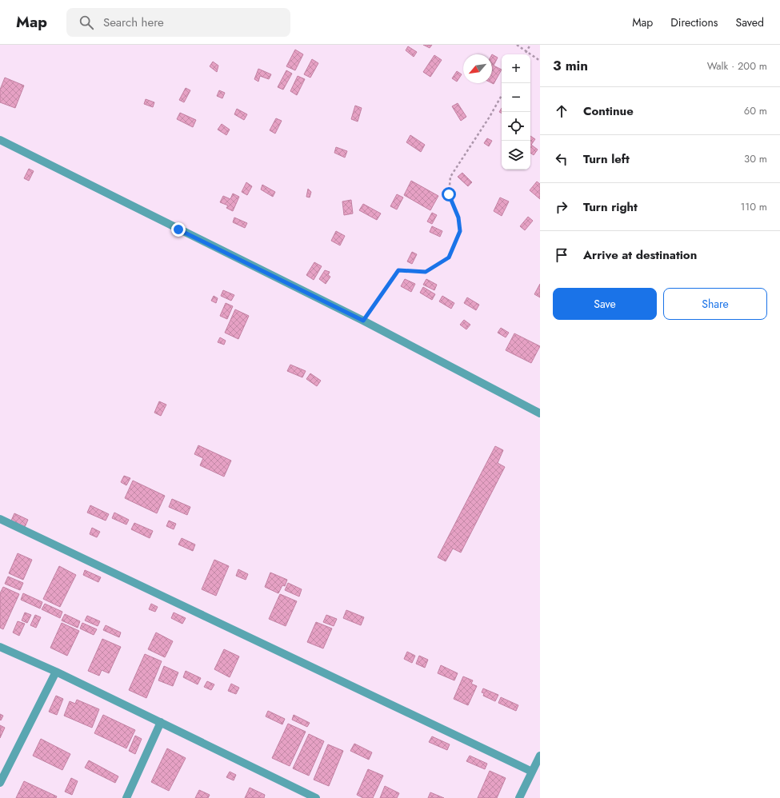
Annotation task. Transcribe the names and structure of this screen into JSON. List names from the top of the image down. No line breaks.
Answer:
{"north":"bottom left","page":{"header":"Map","search":"Search here","nav":["Map","Directions","Saved"],"heading":["3 min","Walk · 200 m"],"map_buttons":["+","−"],"list":[["Continue","60 m"],["Turn left","30 m"],["Turn right","110 m"],"Arrive at destination"],"buttons":["Save","Share"]}}
